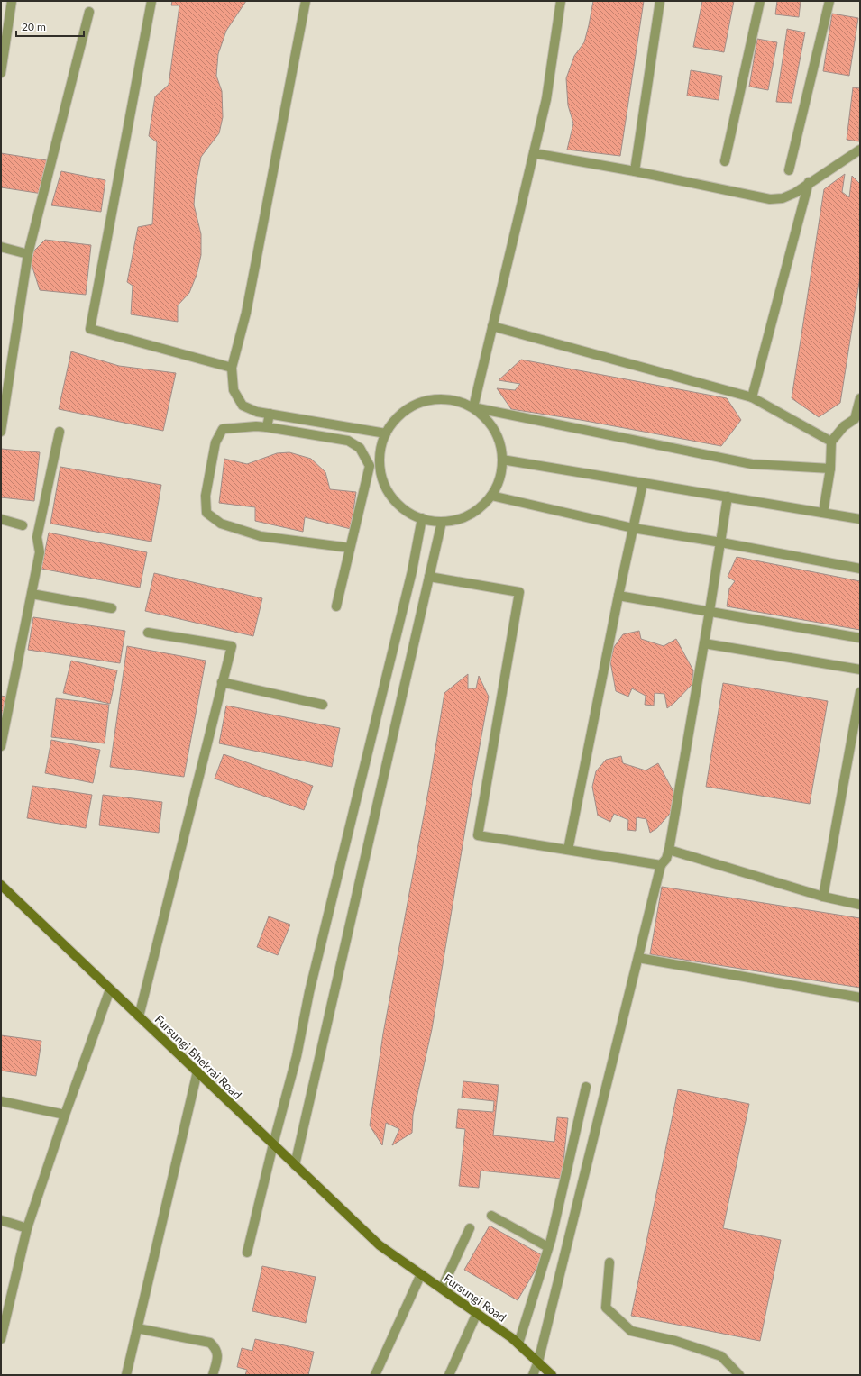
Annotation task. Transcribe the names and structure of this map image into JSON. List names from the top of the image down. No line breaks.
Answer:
{"streets":{"street":["Fursungi Bhekrai Road","Fursungi Road"]},"crossings":[["Fursungi Bhekrai Road","Fursungi Road"]],"scale_bar":"20 m"}
